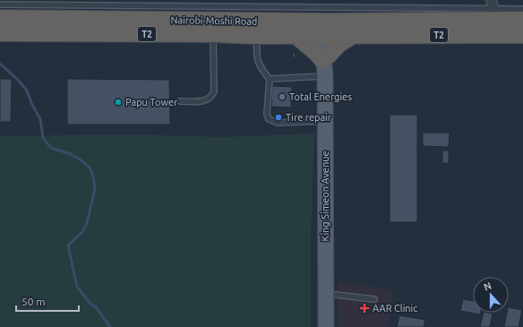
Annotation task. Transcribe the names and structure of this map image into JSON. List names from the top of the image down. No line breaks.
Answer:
{"streets":{"highway":["Nairobi-Moshi Road","T2"],"main road":["King Simeon Avenue"]},"crossings":[["Nairobi-Moshi Road","T2"],["Nairobi-Moshi Road","King Simeon Avenue"],["T2","King Simeon Avenue"]],"places":{"other":["Total Energies","Papu Tower","Tire repair"],"health":["AAR Clinic"]},"scale_bar":"50 m","north":"top"}
